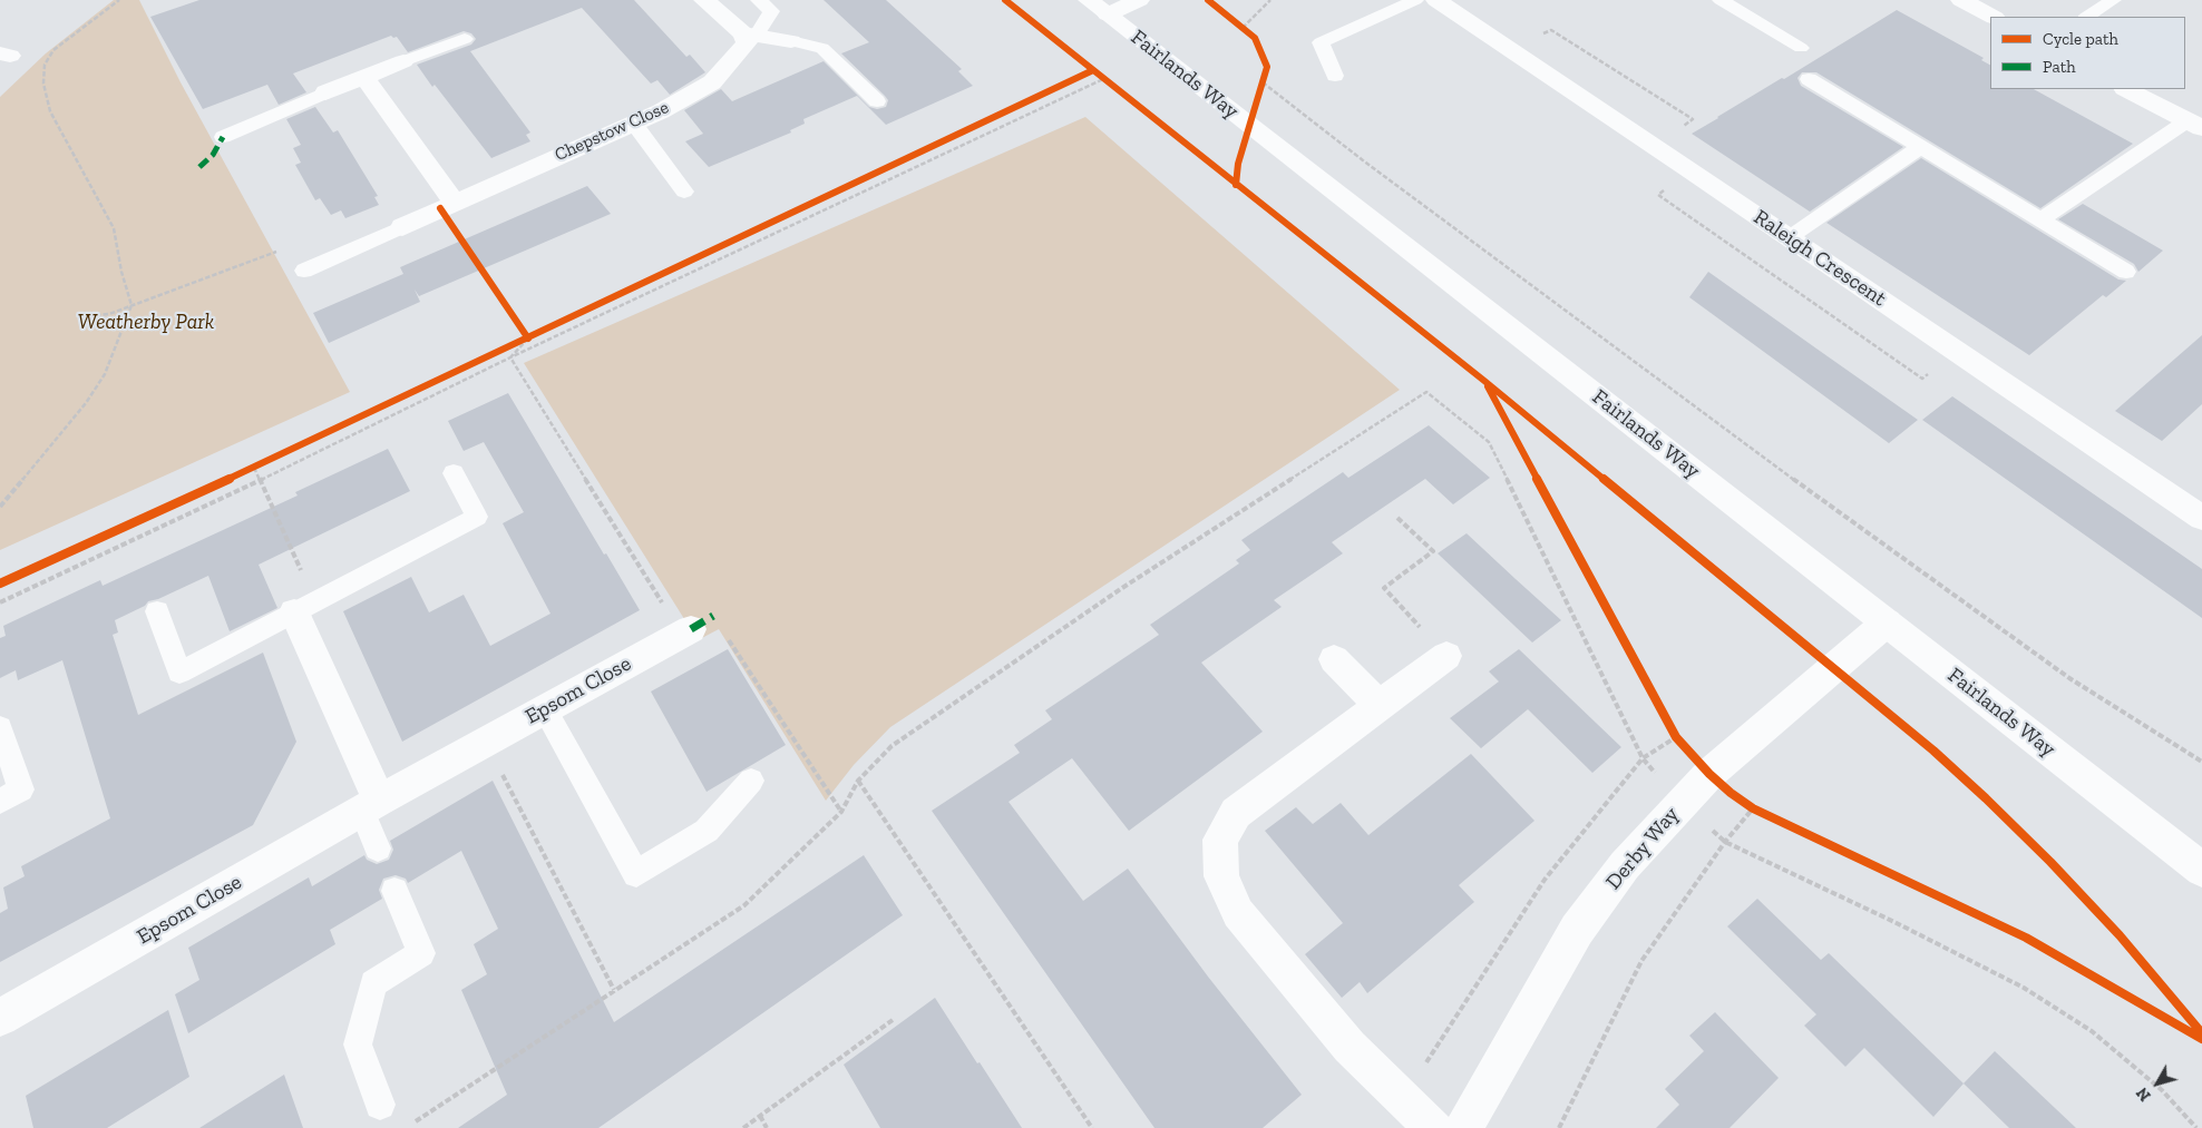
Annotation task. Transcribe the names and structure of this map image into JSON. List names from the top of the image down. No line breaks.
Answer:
{"streets":{"street":["Fairlands Way","Chepstow Close","Raleigh Crescent","Epsom Close","Derby Way"]},"crossings":[["Fairlands Way","Derby Way"]],"parks":["Weatherby Park"],"legend":["Cycle path","Path"],"north":"bottom left"}
